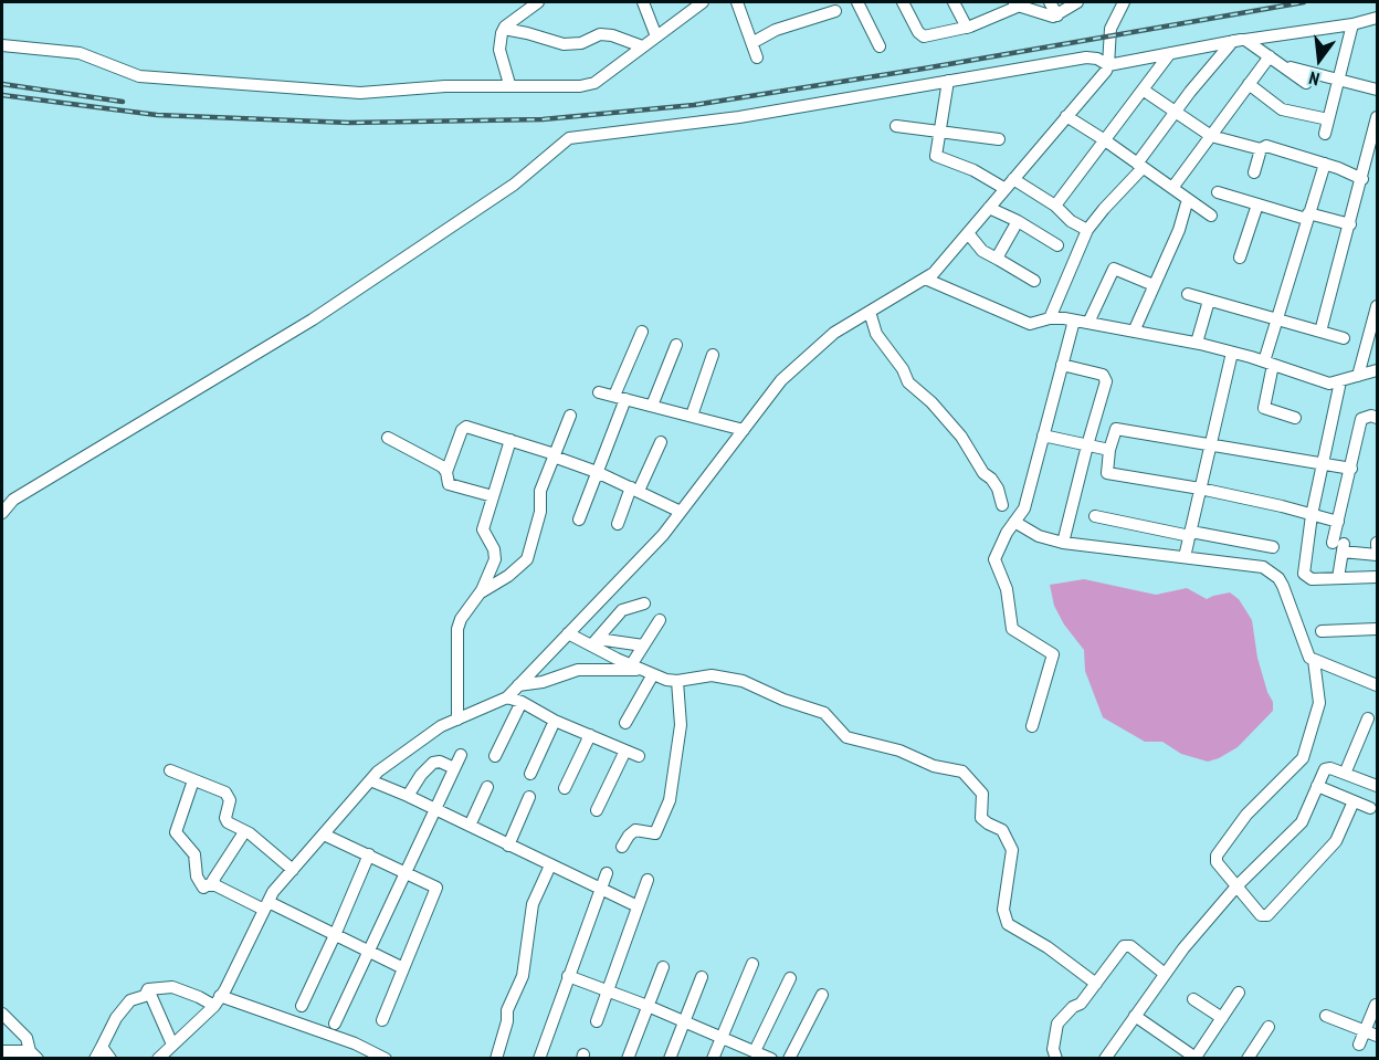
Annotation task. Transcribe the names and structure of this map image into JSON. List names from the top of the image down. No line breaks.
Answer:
{"north":"bottom"}
